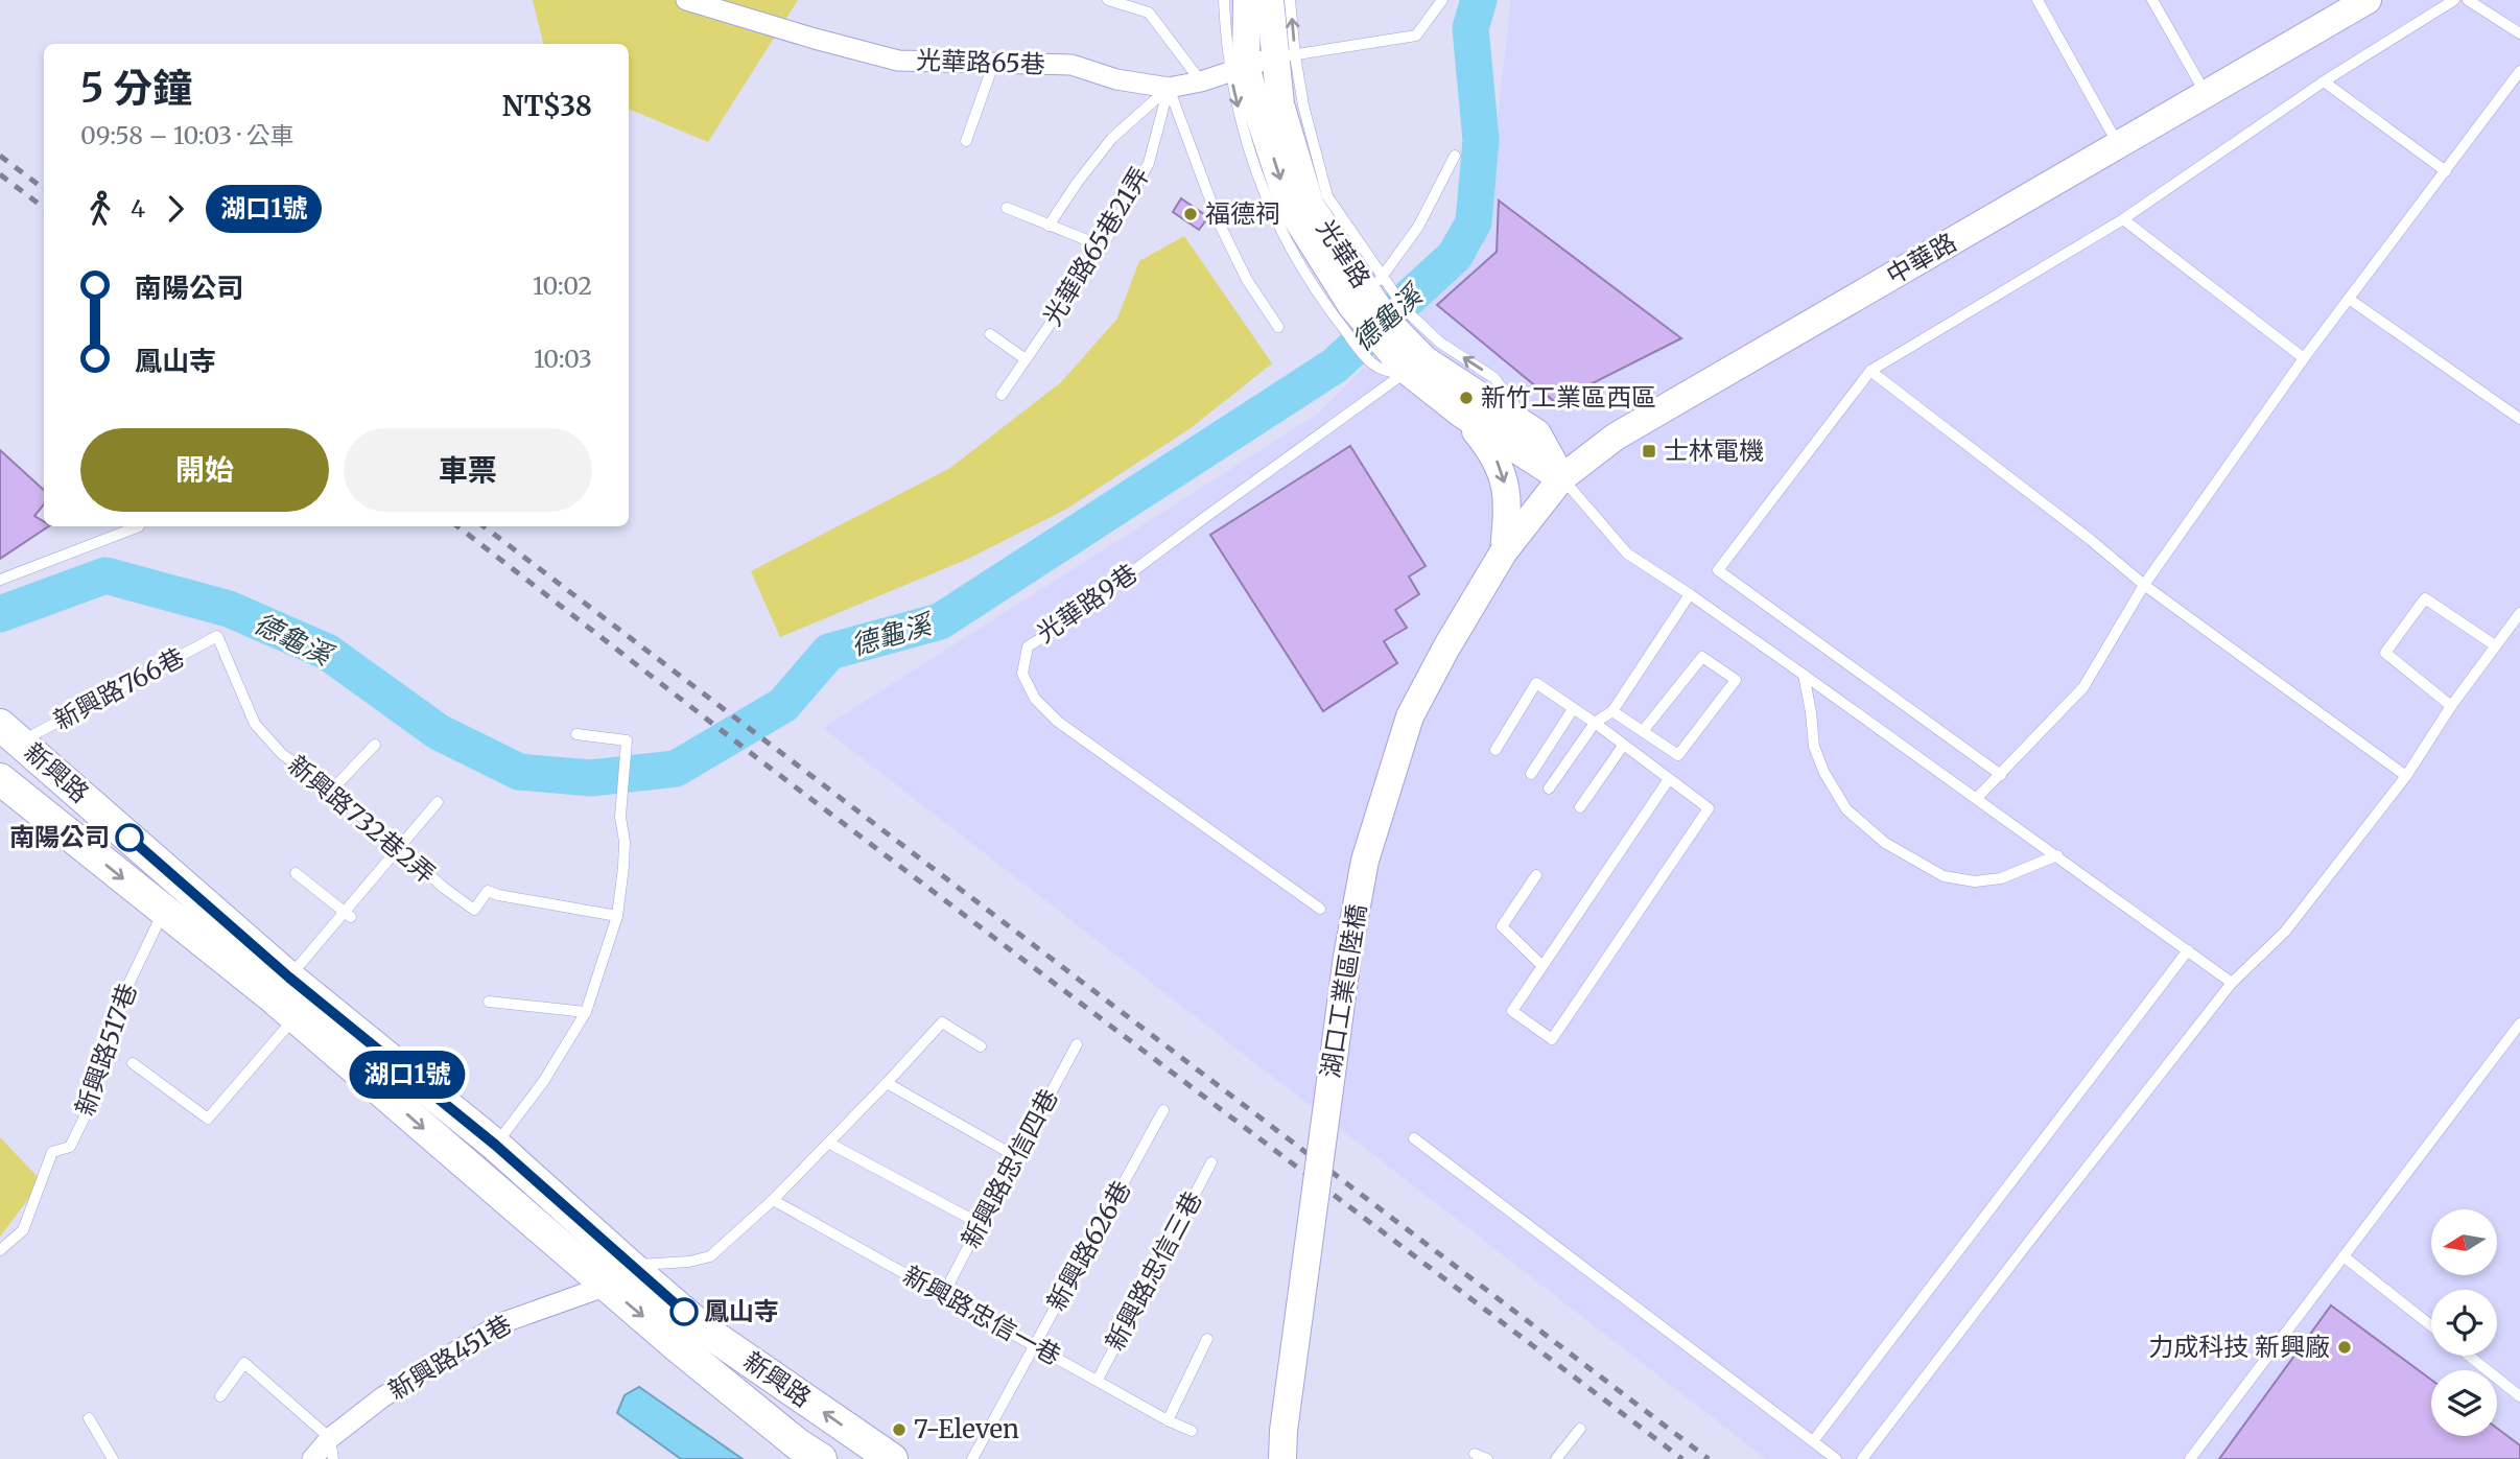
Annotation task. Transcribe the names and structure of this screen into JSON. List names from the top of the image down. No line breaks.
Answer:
{"streets":{"main road":["新興路"],"street":["光華路65巷","光華路","中華路","湖口工業區陸橋","新興路451巷"],"lane":["光華路65巷21弄","光華路9巷","新興路766巷","新興路732巷2弄","新興路517巷","新興路忠信四巷","新興路626巷","新興路忠信三巷","新興路忠信一巷"]},"crossings":[["光華路65巷","光華路65巷21弄"],["光華路65巷","光華路"],["光華路","中華路"],["光華路","光華路9巷"],["中華路","湖口工業區陸橋"],["新興路766巷","新興路"],["新興路766巷","新興路732巷2弄"],["新興路","新興路517巷"],["新興路","新興路451巷"],["新興路忠信四巷","新興路忠信一巷"],["新興路626巷","新興路忠信一巷"],["新興路忠信三巷","新興路忠信一巷"]],"water":["德龜溪"],"places":{"other":["福德祠","新竹工業區西區","南陽公司","鳳山寺","力成科技 新興廠","7-Eleven"],"transit":["士林電機"]},"lines":["bus line 湖口1號"],"north":"left","page":{"on_map":"湖口1號","heading":["5 分鐘","09:58 – 10:03 · 公車","NT$38"],"legs":["4","湖口1號"],"list":[{"name":"南陽公司","value":"10:02"},{"name":"鳳山寺","value":"10:03"}],"buttons":["開始","車票"]}}
